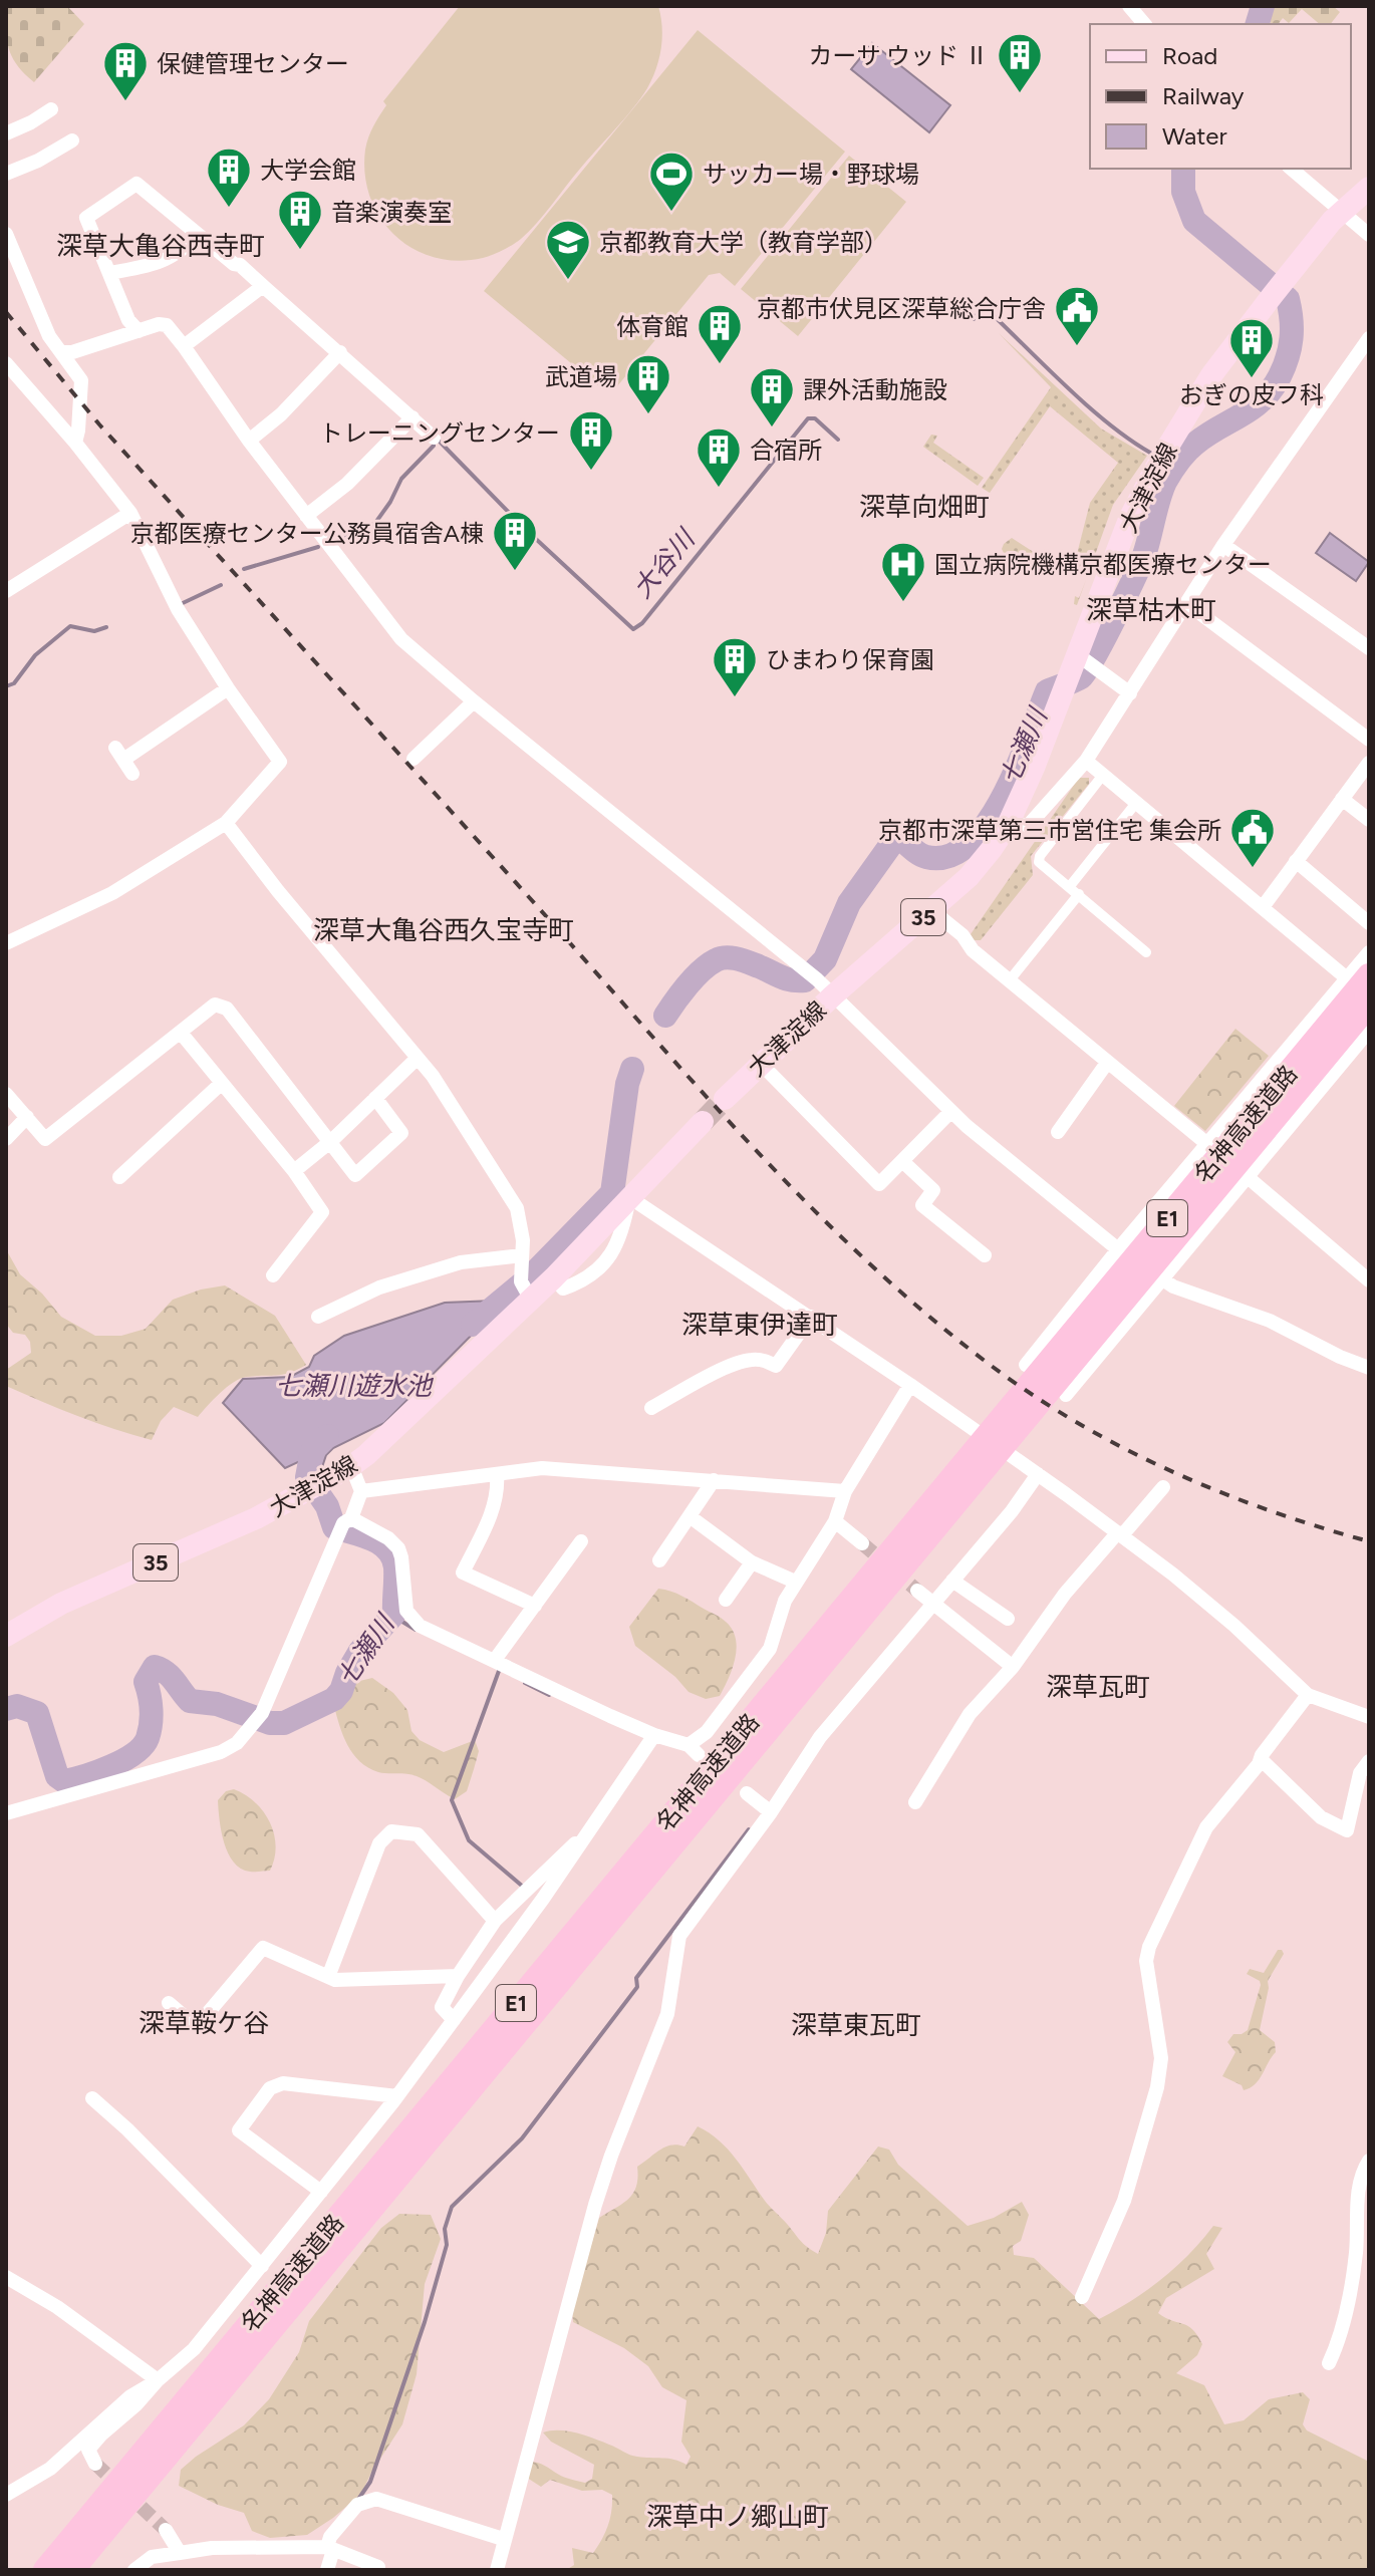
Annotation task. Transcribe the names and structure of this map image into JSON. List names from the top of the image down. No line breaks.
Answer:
{"streets":{"highway":["名神高速道路","E1"],"main road":["大津淀線","35"]},"districts":["深草大亀谷西寺町","深草向畑町","深草枯木町","深草大亀谷西久宝寺町","深草東伊達町","深草瓦町","深草鞍ケ谷","深草東瓦町","深草中ノ郷山町"],"water":["大谷川","七瀬川","七瀬川遊水池"],"places":{"building":["カーサ ウッド Ⅱ","保健管理センター","大学会館","音楽演奏室","体育館","おぎの皮フ科","武道場","課外活動施設","トレーニングセンター","合宿所","京都医療センター公務員宿舎A棟","ひまわり保育園"],"sports":["サッカー場・野球場"],"school or university":["京都教育大学（教育学部）"],"public building":["京都市伏見区深草総合庁舎","京都市深草第三市営住宅 集会所"],"hospital":["国立病院機構京都医療センター"]},"legend":["Road","Railway","Water"]}
